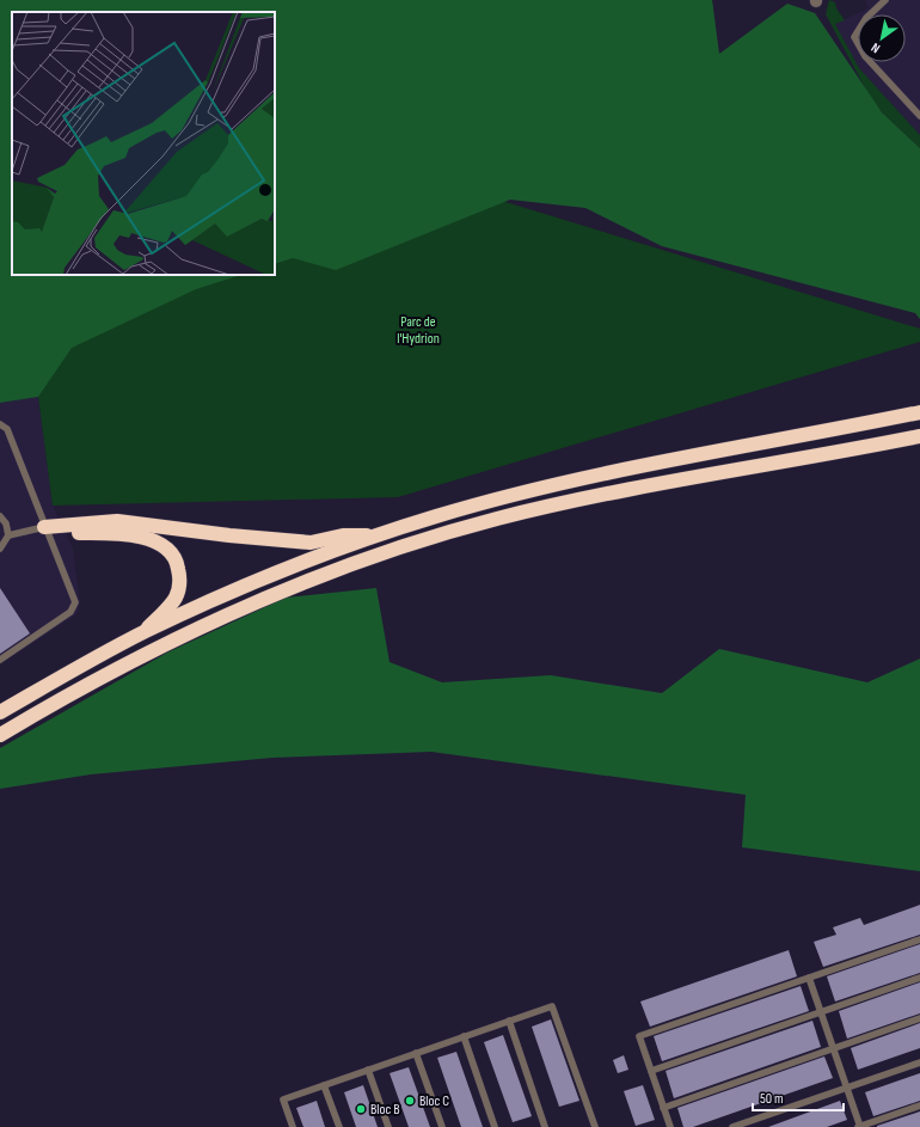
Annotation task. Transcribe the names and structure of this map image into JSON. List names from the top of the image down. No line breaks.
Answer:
{"parks":["Parc de l'Hydrion"],"places":["Bloc C","Bloc B"],"scale_bar":"50 m","north":"bottom left"}
